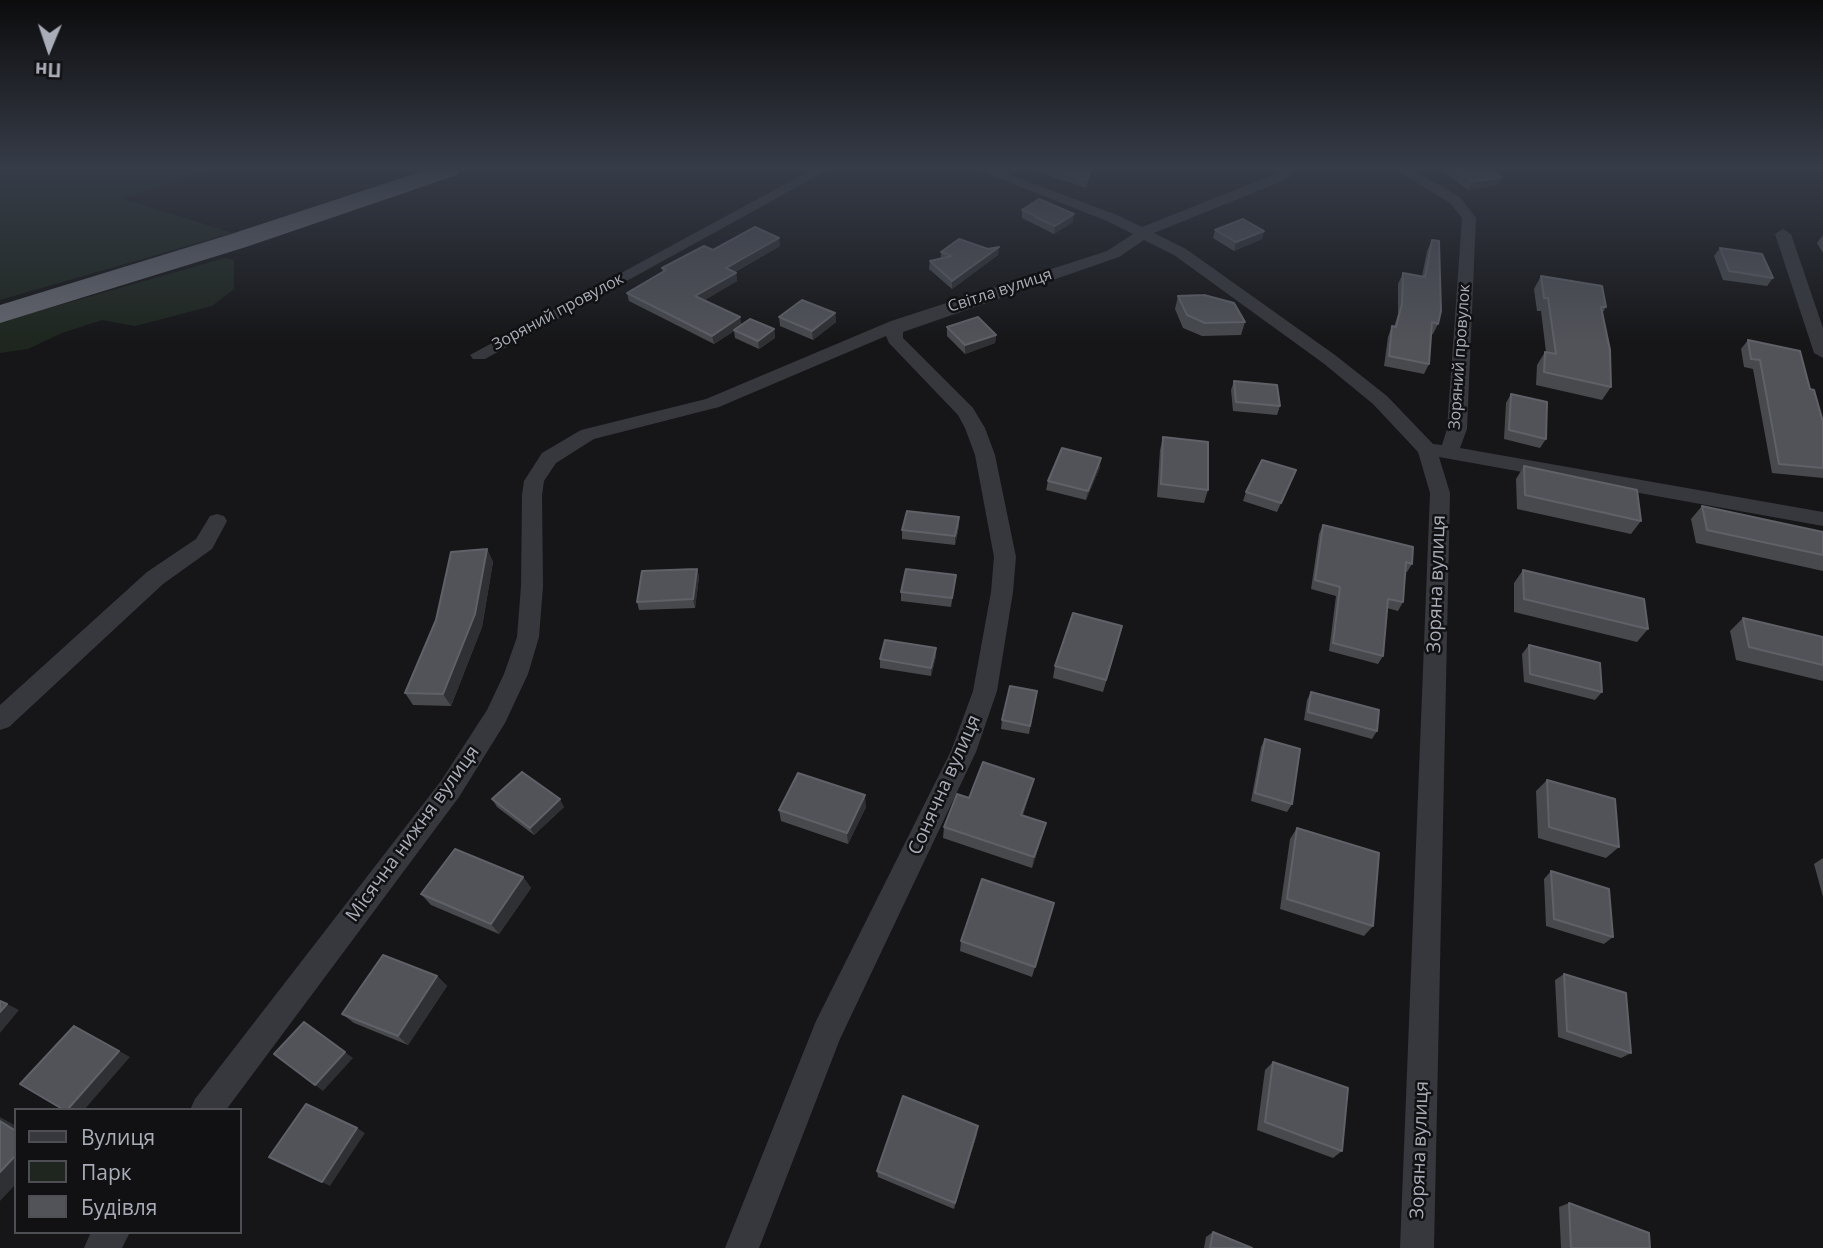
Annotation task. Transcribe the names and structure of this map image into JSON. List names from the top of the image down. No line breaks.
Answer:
{"streets":{"street":["Світла вулиця","Зоряний провулок","Зоряна вулиця","Сонячна вулиця","Місячна нижня вулиця"]},"crossings":[["Світла вулиця","Зоряна вулиця"],["Світла вулиця","Сонячна вулиця"],["Світла вулиця","Місячна нижня вулиця"],["Зоряний провулок","Зоряна вулиця"]],"legend":["Вулиця","Парк","Будівля"],"north":"bottom"}
